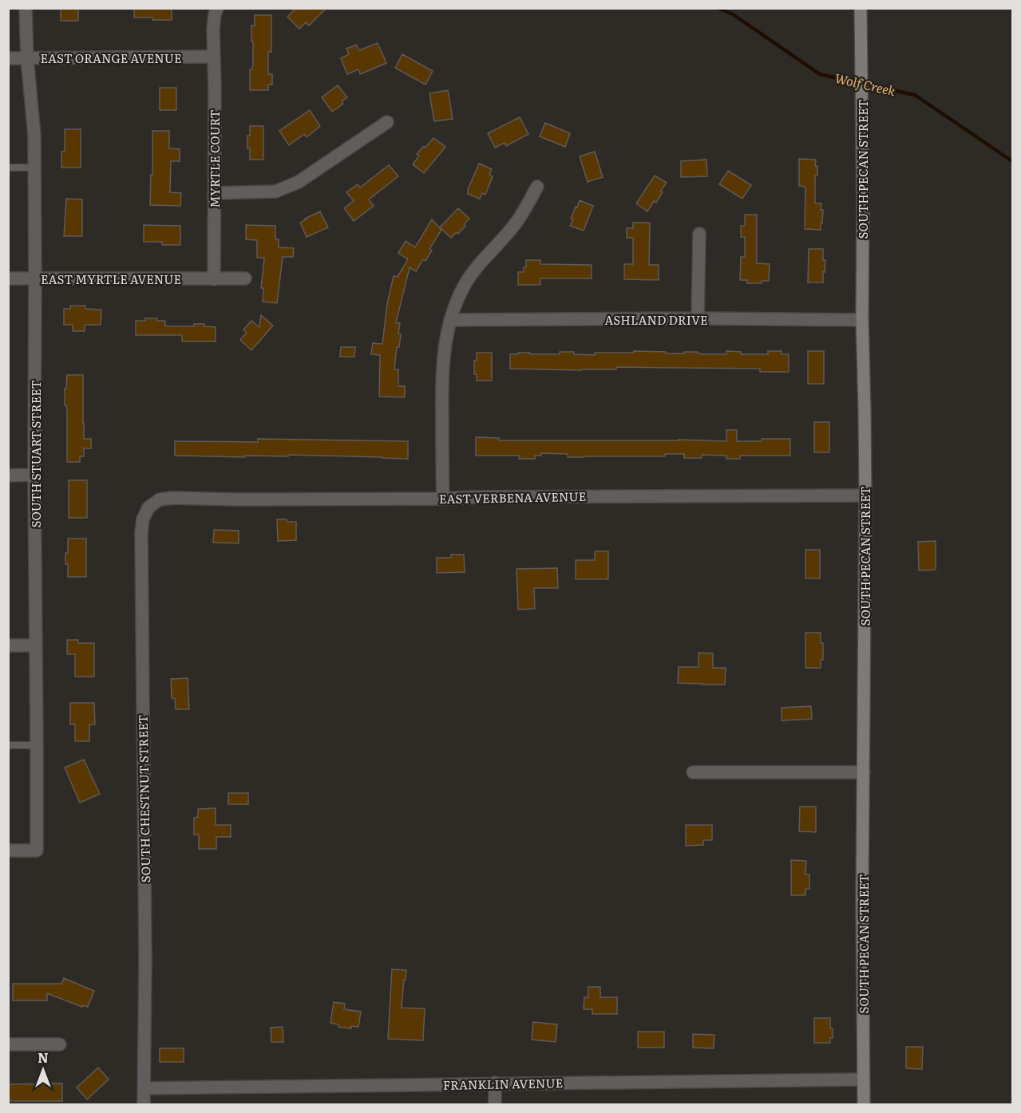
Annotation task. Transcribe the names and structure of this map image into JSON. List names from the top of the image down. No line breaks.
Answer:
{"streets":{"street":["EAST ORANGE AVENUE","MYRTLE COURT","SOUTH PECAN STREET","EAST MYRTLE AVENUE","ASHLAND DRIVE","SOUTH STUART STREET","EAST VERBENA AVENUE","SOUTH CHESTNUT STREET","FRANKLIN AVENUE"]},"crossings":[["EAST ORANGE AVENUE","MYRTLE COURT"],["EAST ORANGE AVENUE","SOUTH STUART STREET"],["MYRTLE COURT","EAST MYRTLE AVENUE"],["SOUTH PECAN STREET","ASHLAND DRIVE"],["SOUTH PECAN STREET","EAST VERBENA AVENUE"],["SOUTH PECAN STREET","FRANKLIN AVENUE"],["EAST MYRTLE AVENUE","SOUTH STUART STREET"],["EAST VERBENA AVENUE","SOUTH CHESTNUT STREET"],["SOUTH CHESTNUT STREET","FRANKLIN AVENUE"]],"water":["Wolf Creek"],"north":"top"}
